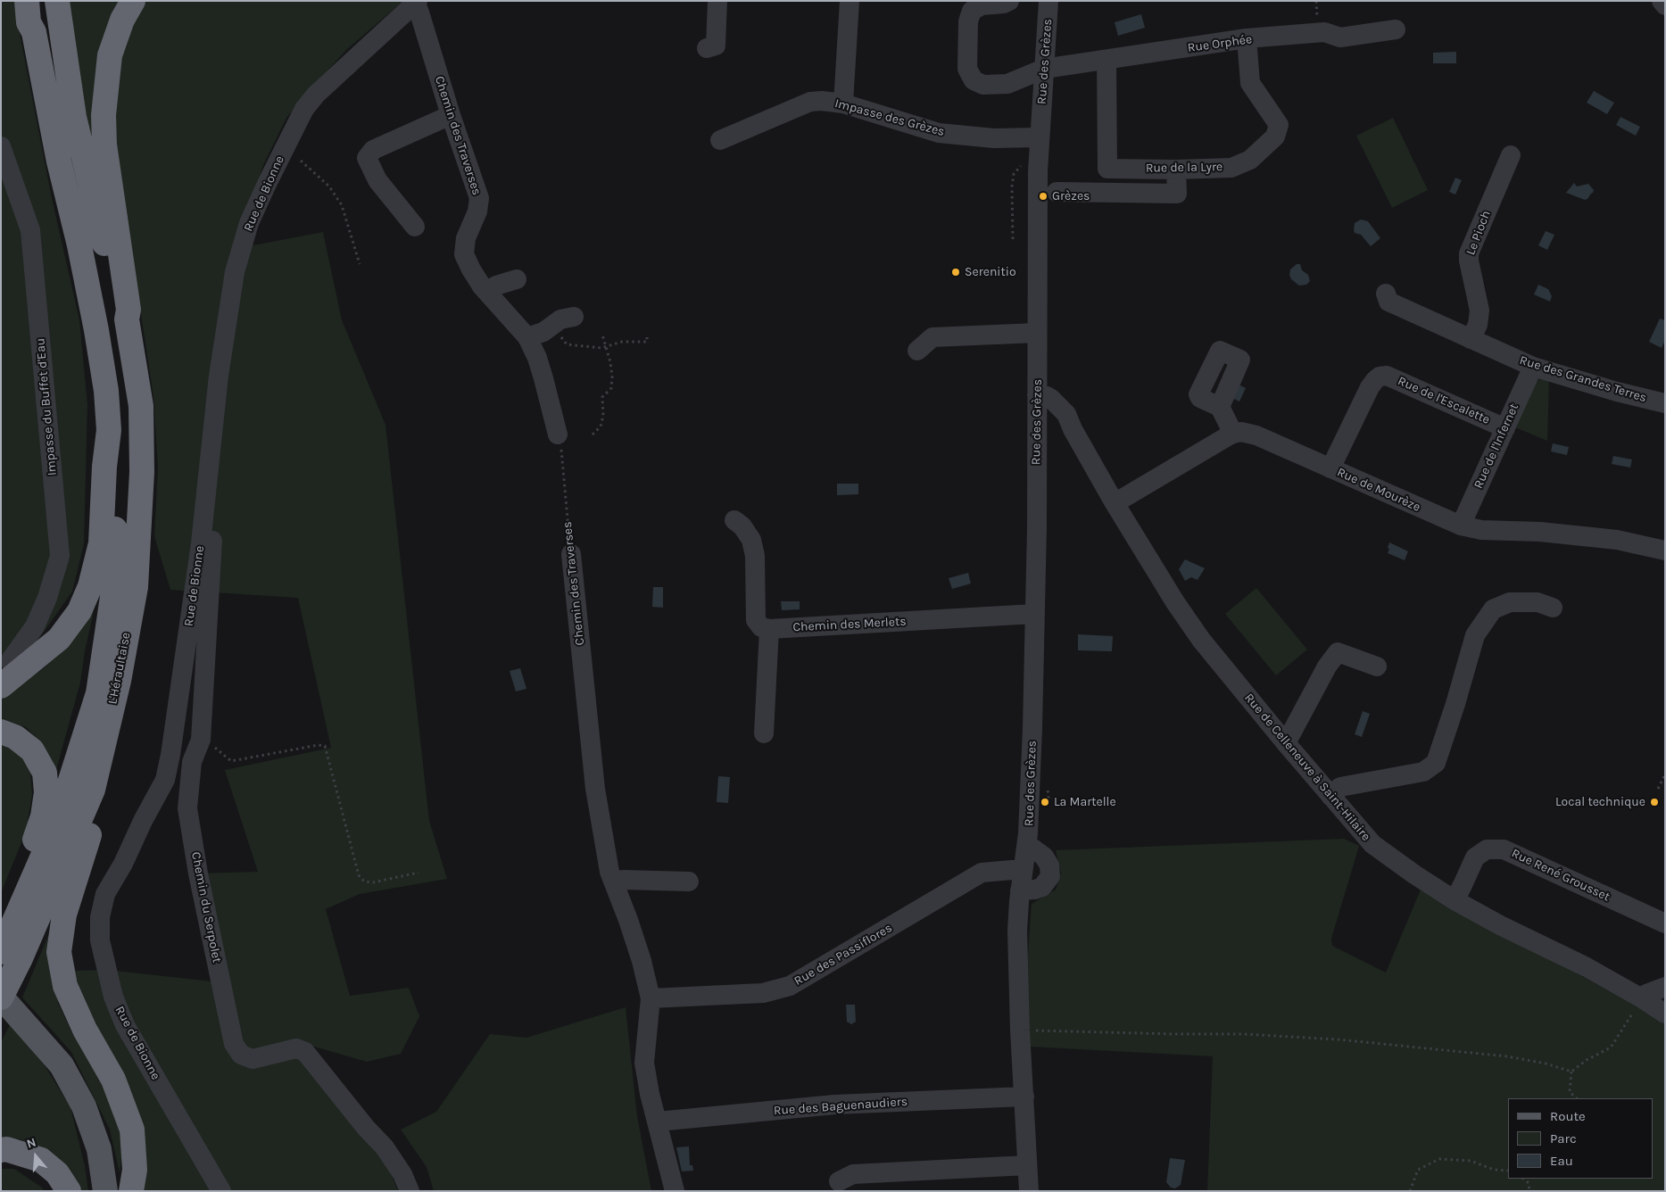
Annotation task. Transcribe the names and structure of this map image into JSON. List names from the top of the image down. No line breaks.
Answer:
{"streets":{"highway":["L'Héraultaise"],"street":["Rue Orphée","Rue des Grèzes","Impasse des Grèzes","Chemin des Traverses","Rue de la Lyre","Rue de Bionne","Le Pioch","Rue des Grandes Terres","Rue de l'Escalette","Impasse du Buffet d'Eau","Rue de l'Infernet","Rue de Mourèze","Chemin des Merlets","Rue de Celleneuve à Saint-Hilaire","Rue René Grousset","Chemin du Serpolet","Rue des Passiflores","Rue des Baguenaudiers"]},"crossings":[["Rue Orphée","Rue des Grèzes"],["Rue Orphée","Rue de la Lyre"],["Rue des Grèzes","Impasse des Grèzes"],["Rue des Grèzes","Chemin des Merlets"],["Rue des Grèzes","Rue de Celleneuve à Saint-Hilaire"],["Rue des Grèzes","Rue des Passiflores"],["Rue des Grèzes","Rue des Baguenaudiers"],["Chemin des Traverses","Rue de Bionne"],["Chemin des Traverses","Rue des Passiflores"],["Chemin des Traverses","Rue des Baguenaudiers"],["Rue de Bionne","Chemin du Serpolet"],["Le Pioch","Rue des Grandes Terres"],["Rue des Grandes Terres","Rue de l'Infernet"],["Rue de l'Escalette","Rue de l'Infernet"],["Rue de l'Escalette","Rue de Mourèze"],["Rue de l'Infernet","Rue de Mourèze"],["Rue de Celleneuve à Saint-Hilaire","Rue René Grousset"]],"places":["Grèzes","Serenitio","La Martelle","Local technique"],"legend":["Route","Parc","Eau"],"north":"top"}
